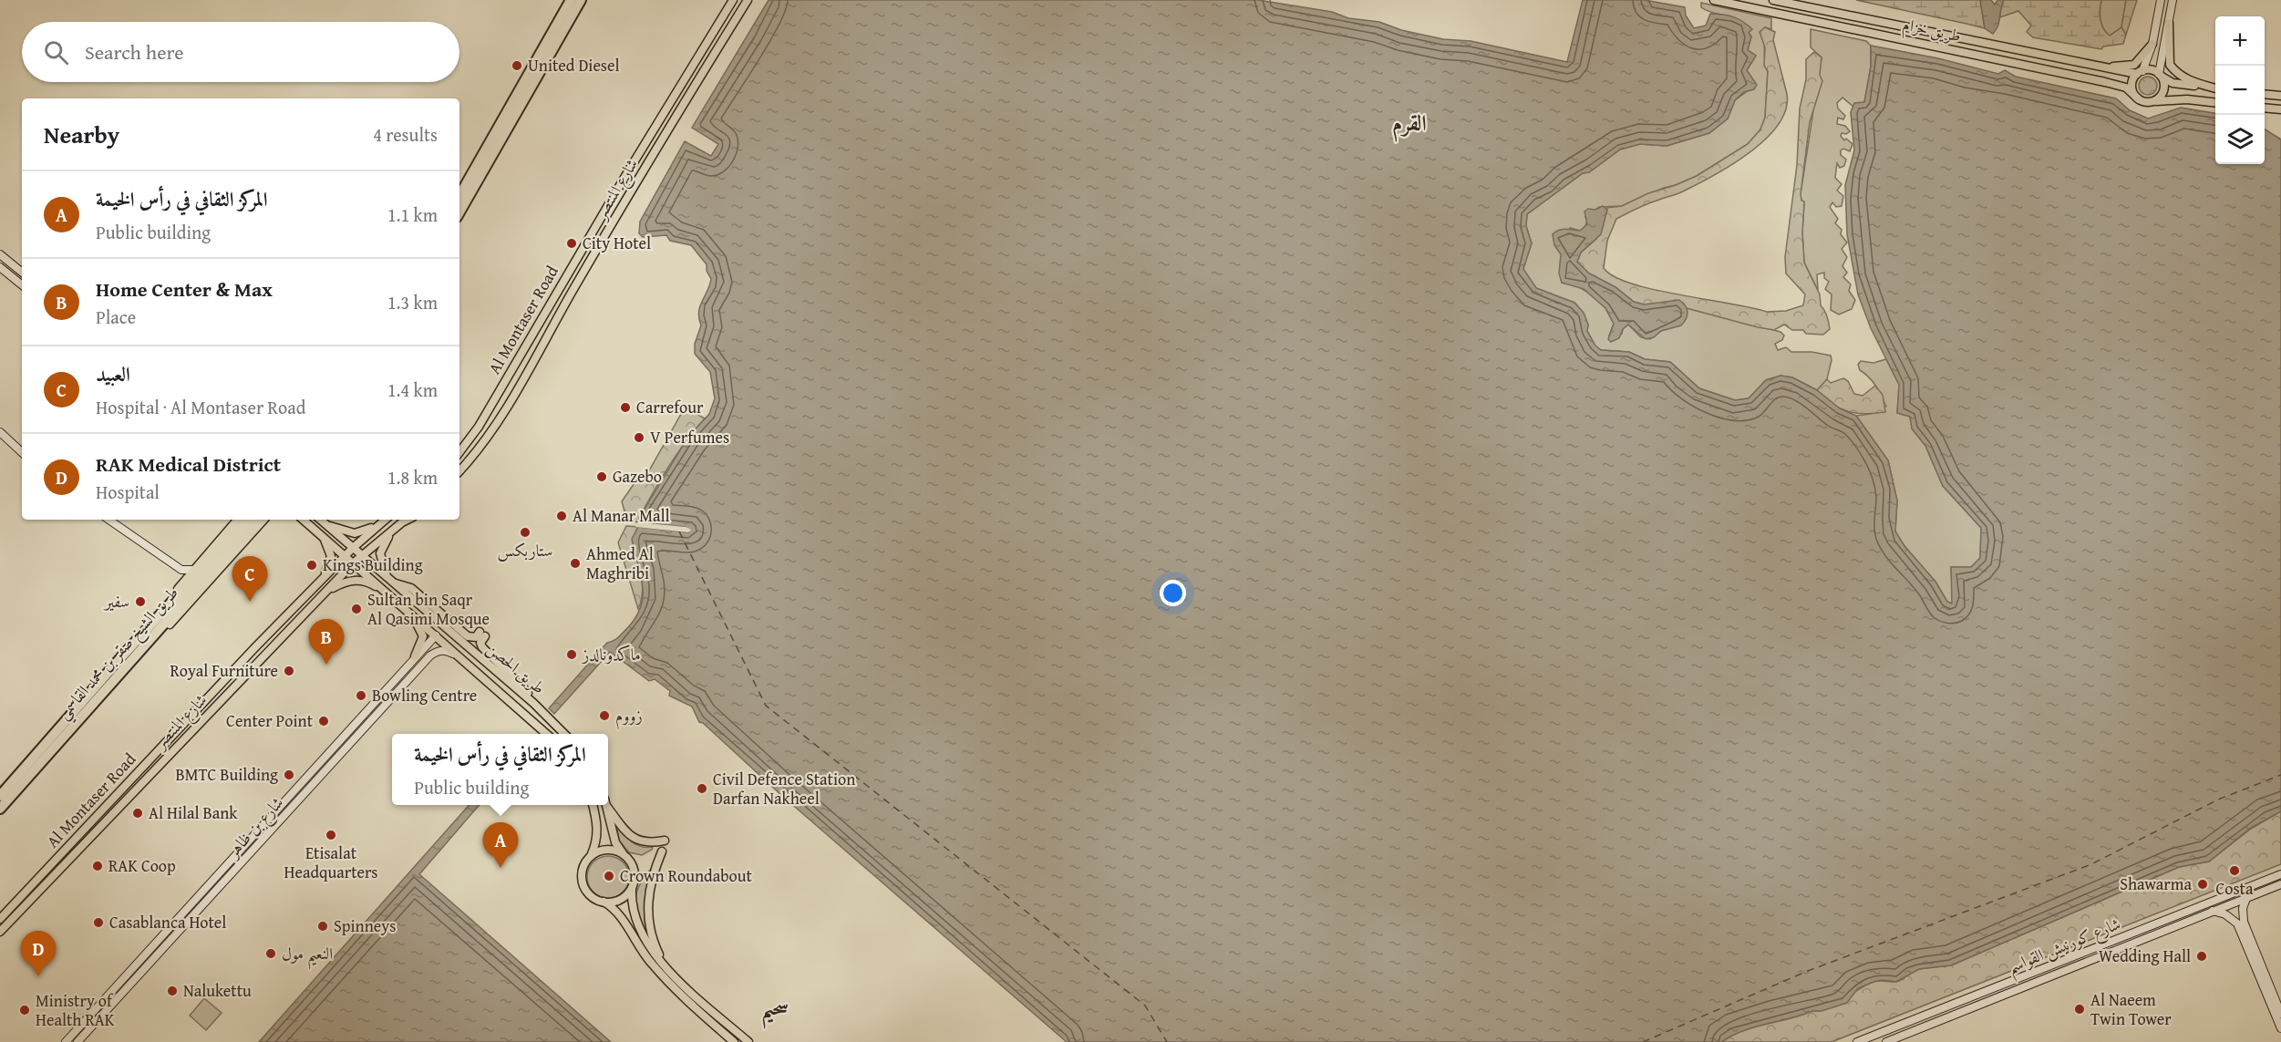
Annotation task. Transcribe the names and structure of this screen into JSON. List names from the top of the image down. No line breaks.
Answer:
{"streets":{"highway":["طريق الشيخ صقر بن محمد القاسمي"],"main road":["طريق خزام","شارع المنتصر","Al Montaser Road","طريق الحصن"],"street":["شارع بن ظاهر","شارع كورنيش القواسم"]},"crossings":[["شارع المنتصر","طريق الحصن"],["Al Montaser Road","طريق الحصن"],["طريق الحصن","شارع بن ظاهر"]],"districts":["القرم","سحيم"],"places":["United Diesel","City Hotel","Carrefour","V Perfumes","Gazebo","Al Manar Mall","ستاربكس","Ahmed Al Maghribi","Kings Building","سفير","Sultan bin Saqr Al Qasimi Mosque","ماكدونالدز","Royal Furniture","Bowling Centre","زووم","Center Point","BMTC Building","Civil Defence Station Darfan Nakheel","Al Hilal Bank","Etisalat Headquarters","RAK Coop","Costa","Crown Roundabout","Shawarma","Casablanca Hotel","Spinneys","النعيم مول","Wedding Hall","Nalukettu","Al Naeem Twin Tower","Ministry of Health RAK"],"page":{"map_buttons":["+","−"],"search":"Search here","heading":["Nearby","4 results"],"list":[{"mark":"A","name":"المركز الثقافي في رأس الخيمة","note":"Public building","value":"1.1 km"},{"mark":"B","name":"Home Center & Max","note":"Place","value":"1.3 km"},{"mark":"C","name":"العبيد","note":"Hospital · Al Montaser Road","value":"1.4 km"},{"mark":"D","name":"RAK Medical District","note":"Hospital","value":"1.8 km"}],"pins":["C","B","A","D"],"popup":["المركز الثقافي في رأس الخيمة","Public building"]}}
